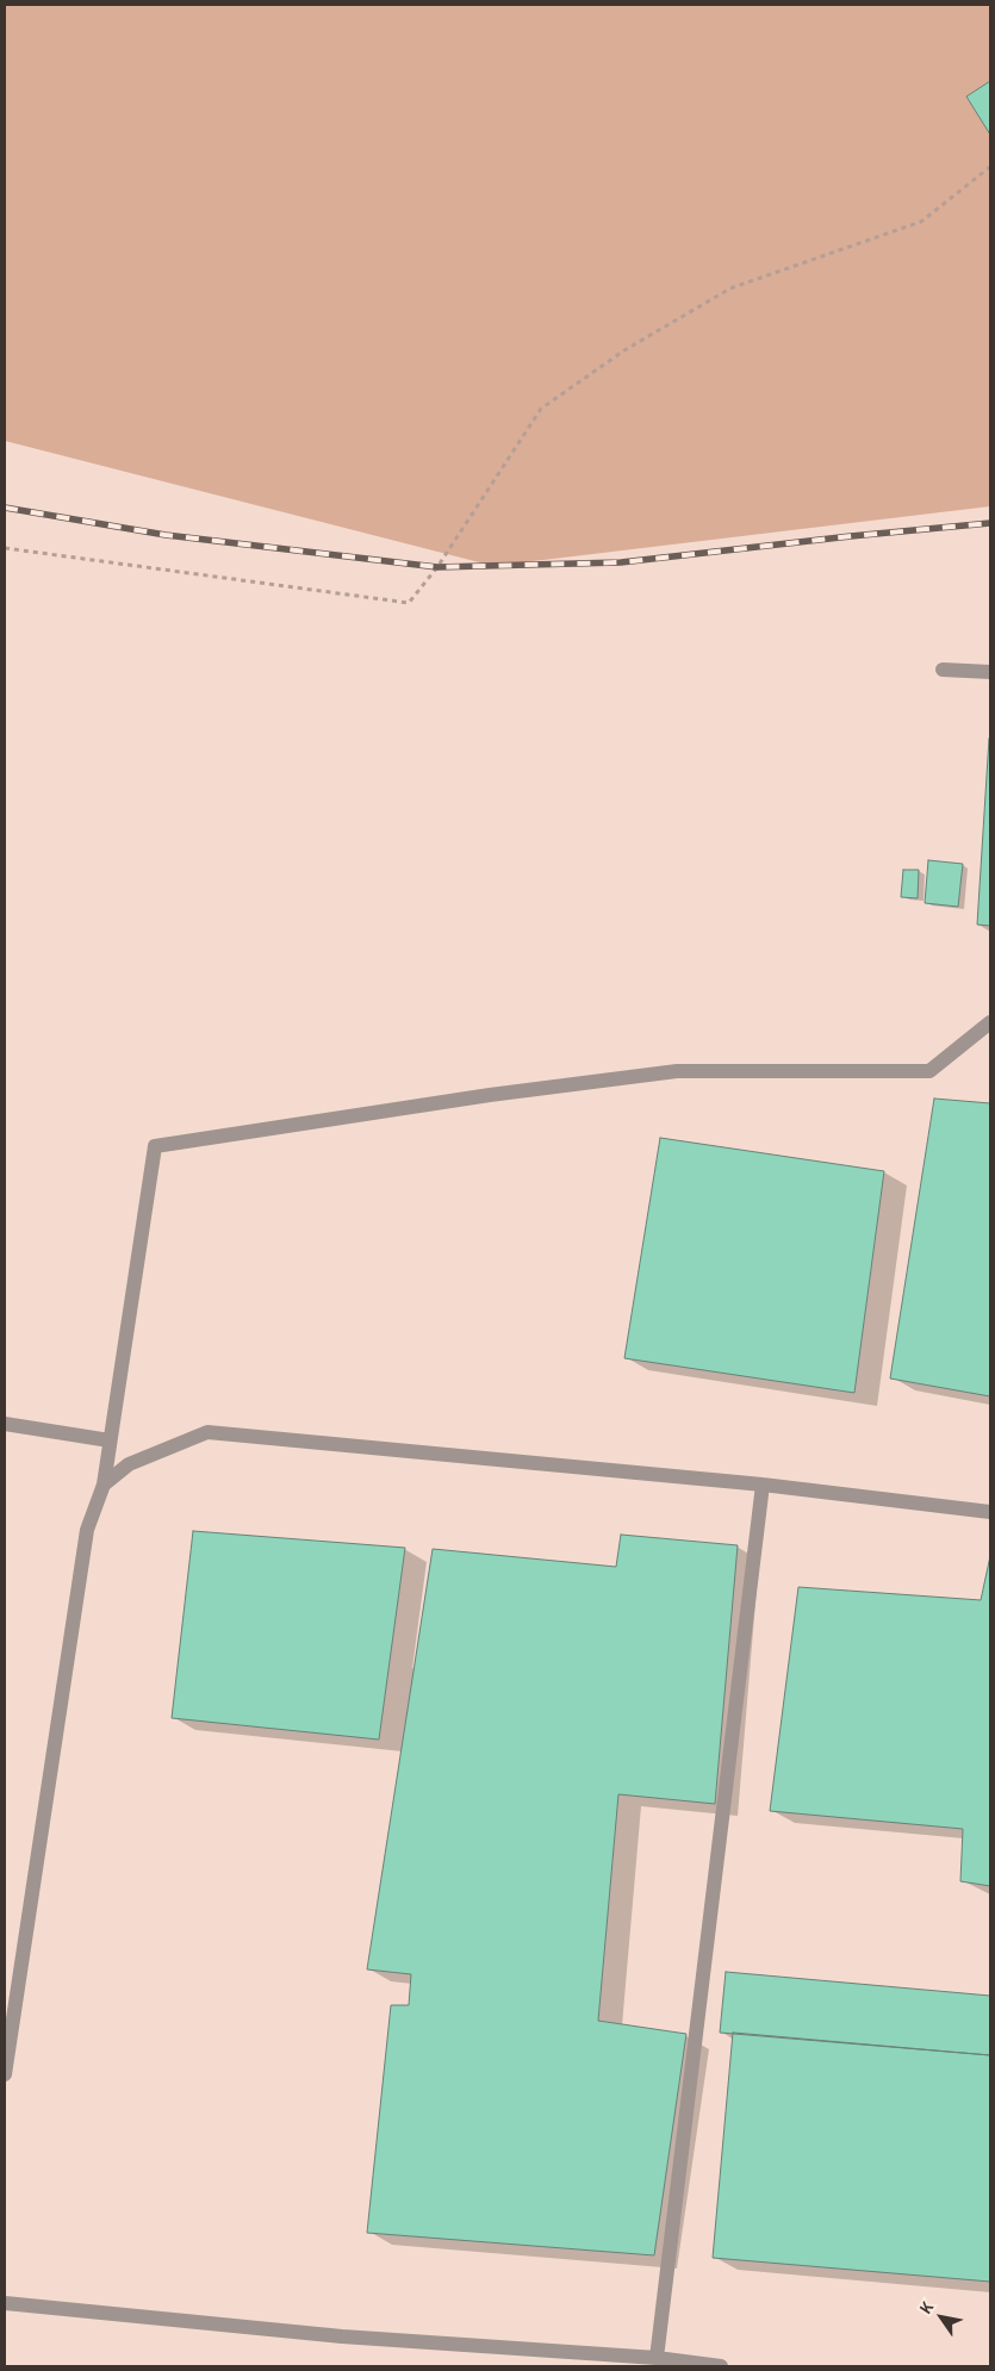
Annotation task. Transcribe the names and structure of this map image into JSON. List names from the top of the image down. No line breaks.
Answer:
{"north":"top left"}
